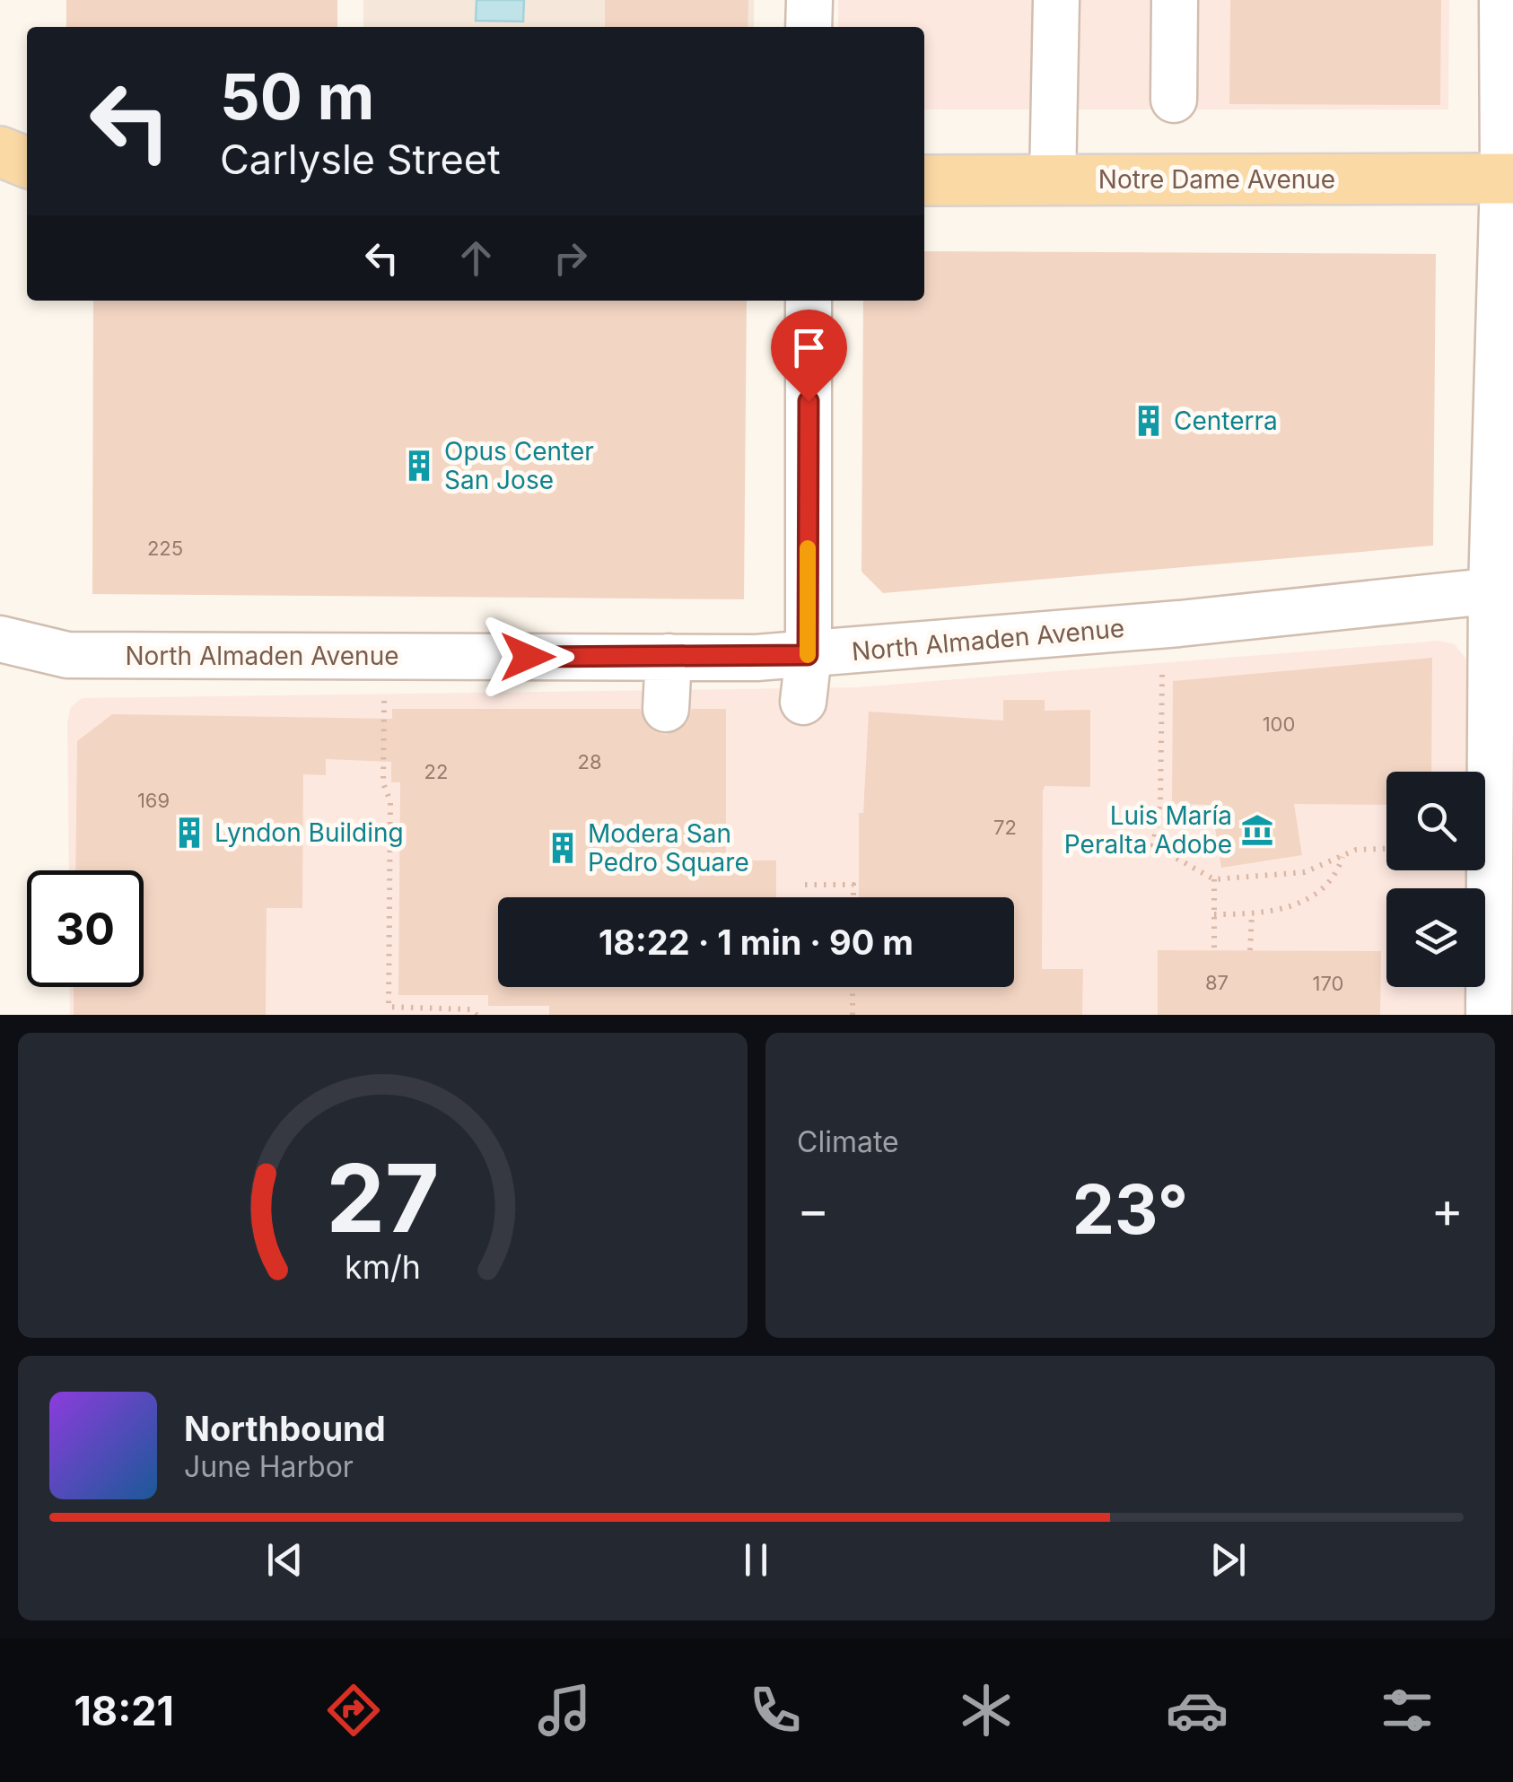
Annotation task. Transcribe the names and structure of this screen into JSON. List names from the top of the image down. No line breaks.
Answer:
{"streets":{"main road":["Notre Dame Avenue"],"street":["North Almaden Avenue"]},"places":{"building":["Centerra","Opus Center San Jose","Lyndon Building","Modera San Pedro Square"],"museum":["Luis María Peralta Adobe"]},"house_numbers":["225","100","28","22","169","72","87","170"],"page":{"turn":["50 m","Carlysle Street"],"limit":"30","trip":"18:22 · 1 min · 90 m","tile":"Climate","heat":["−","23°","+"],"song":["Northbound","June Harbor"],"tabs":"18:21","gauge":["27","km/h"]}}
